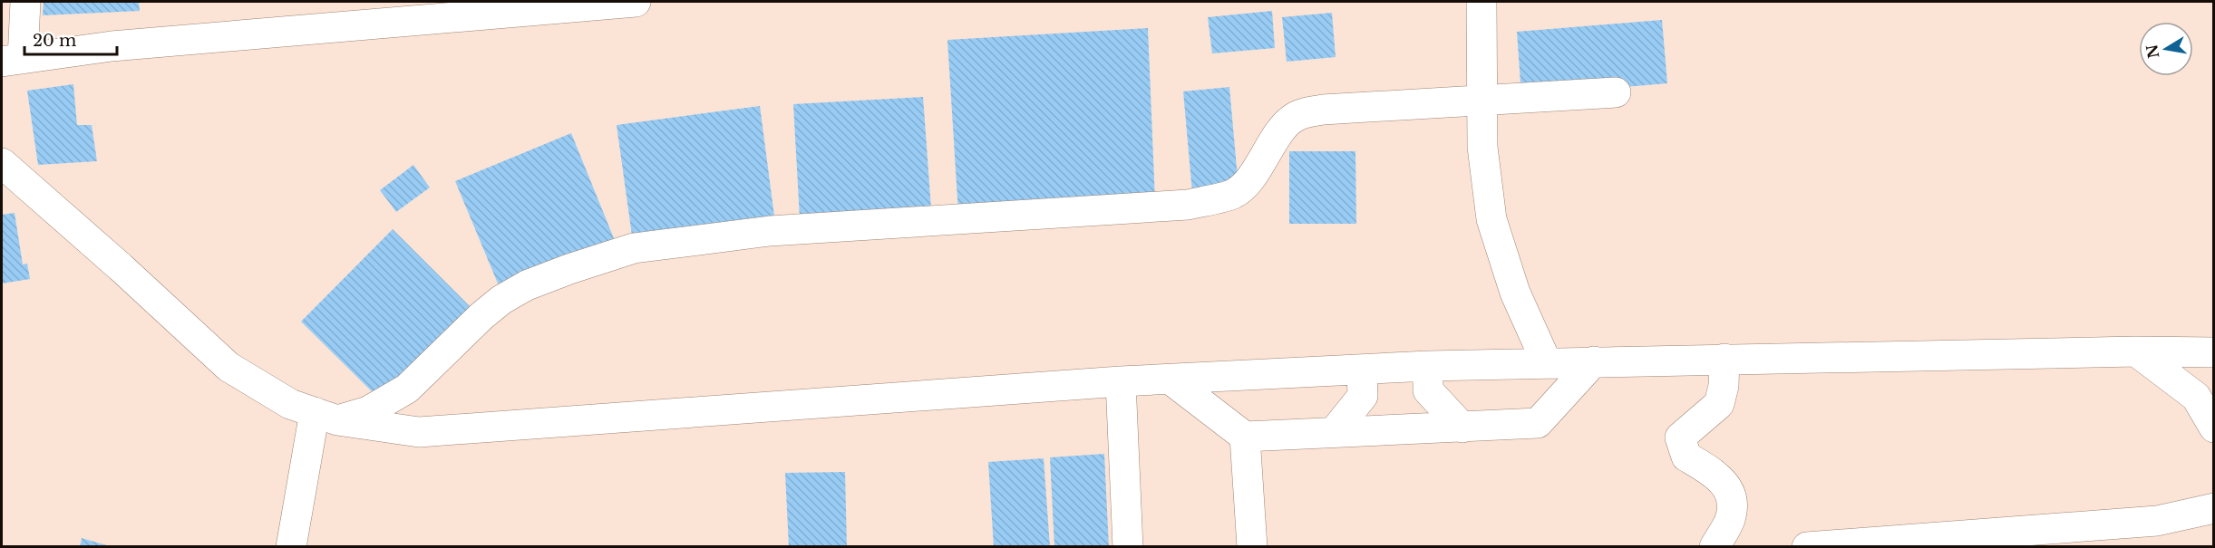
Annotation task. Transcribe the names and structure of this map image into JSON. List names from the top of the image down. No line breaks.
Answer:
{"scale_bar":"20 m","north":"left"}
